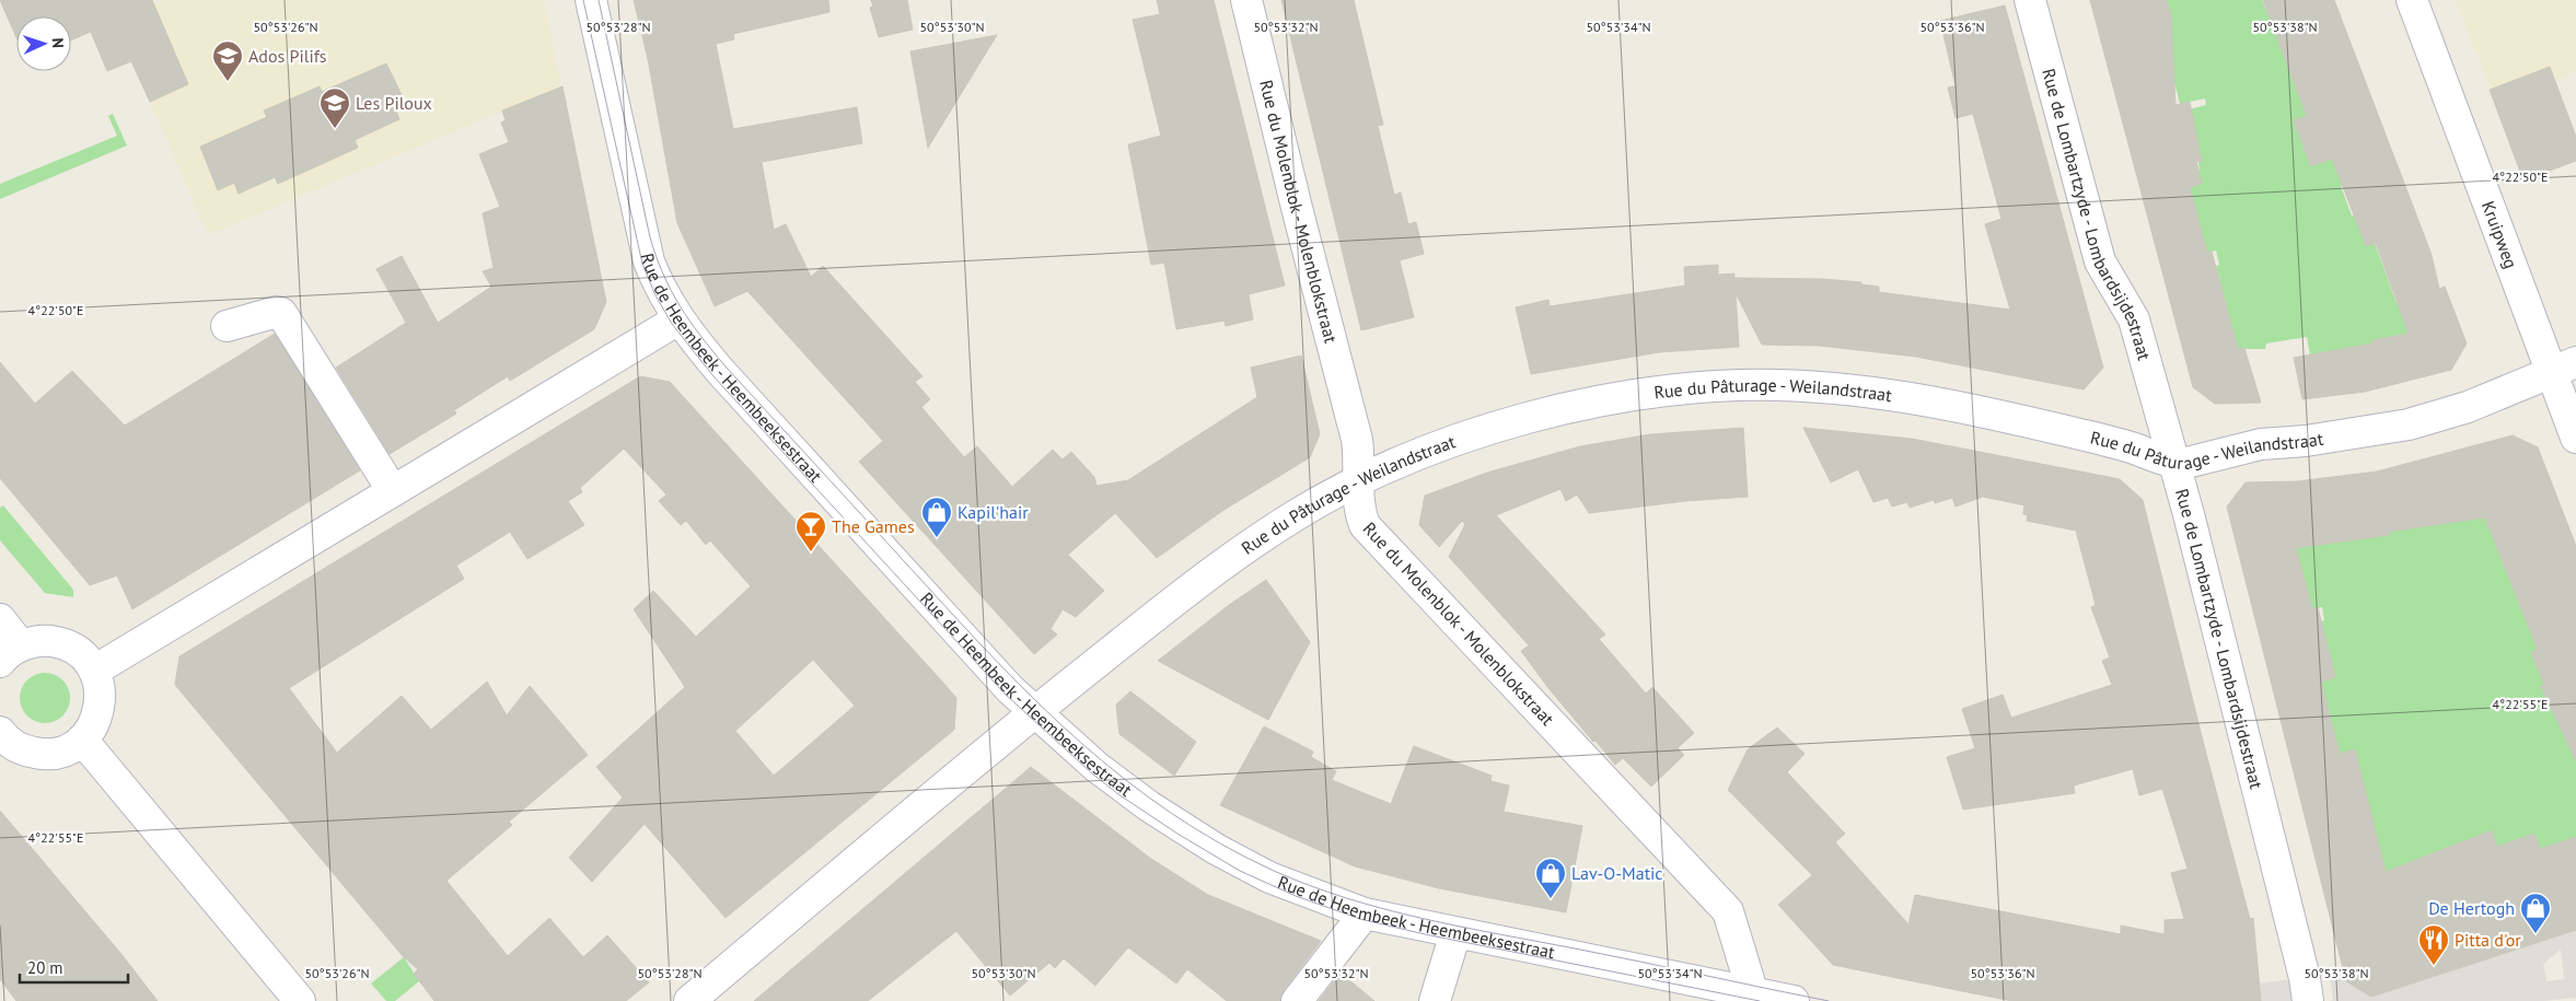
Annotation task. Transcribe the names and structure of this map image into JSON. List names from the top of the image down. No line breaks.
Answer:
{"streets":{"street":["Rue du Molenblok - Molenblokstraat","Rue de Lombartzyde - Lombardsijdestraat","Kruipweg","Rue de Heembeek - Heembeeksestraat","Rue du Pâturage - Weilandstraat"]},"crossings":[["Rue du Molenblok - Molenblokstraat","Rue de Heembeek - Heembeeksestraat"],["Rue du Molenblok - Molenblokstraat","Rue du Pâturage - Weilandstraat"],["Rue de Lombartzyde - Lombardsijdestraat","Rue du Pâturage - Weilandstraat"],["Kruipweg","Rue du Pâturage - Weilandstraat"],["Rue de Heembeek - Heembeeksestraat","Rue du Pâturage - Weilandstraat"]],"places":{"school or university":["Ados Pilifs","Les Piloux"],"shop":["Kapil'hair","Lav-O-Matic","De Hertogh"],"bar":["The Games"],"restaurant":["Pitta d'or"]},"scale_bar":"20 m","north":"right","coordinates":["50°53'26\"N","50°53'28\"N","50°53'30\"N","50°53'32\"N","50°53'34\"N","50°53'36\"N","50°53'38\"N","4°22'50\"E","4°22'55\"E"]}
